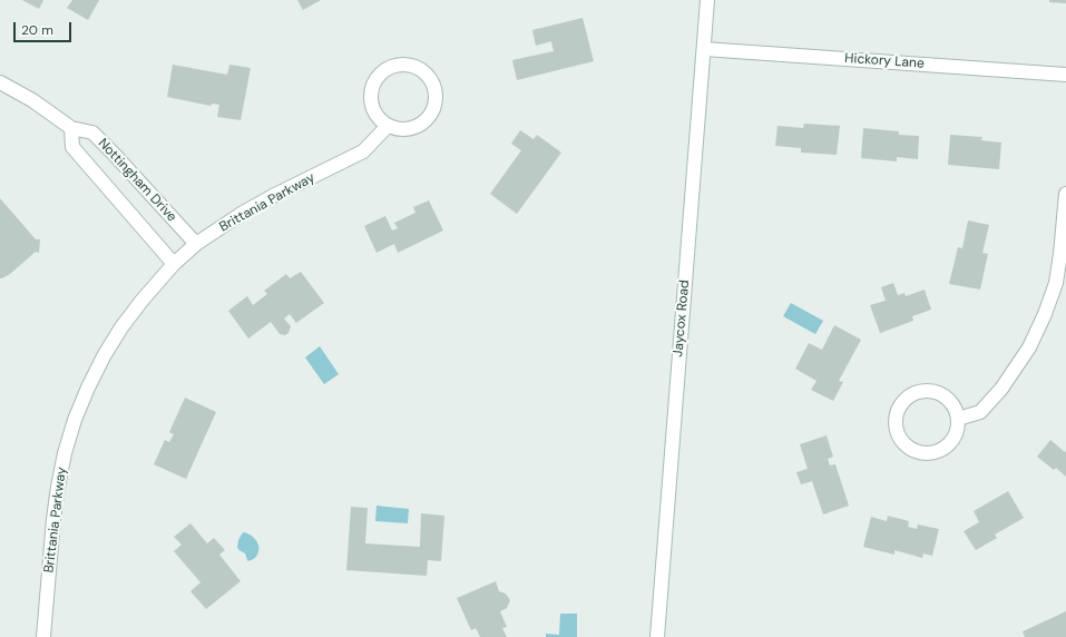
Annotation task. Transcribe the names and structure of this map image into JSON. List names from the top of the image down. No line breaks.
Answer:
{"streets":{"street":["Hickory Lane","Nottingham Drive","Brittania Parkway","Jaycox Road"]},"crossings":[["Hickory Lane","Jaycox Road"],["Nottingham Drive","Brittania Parkway"]],"scale_bar":"20 m"}
